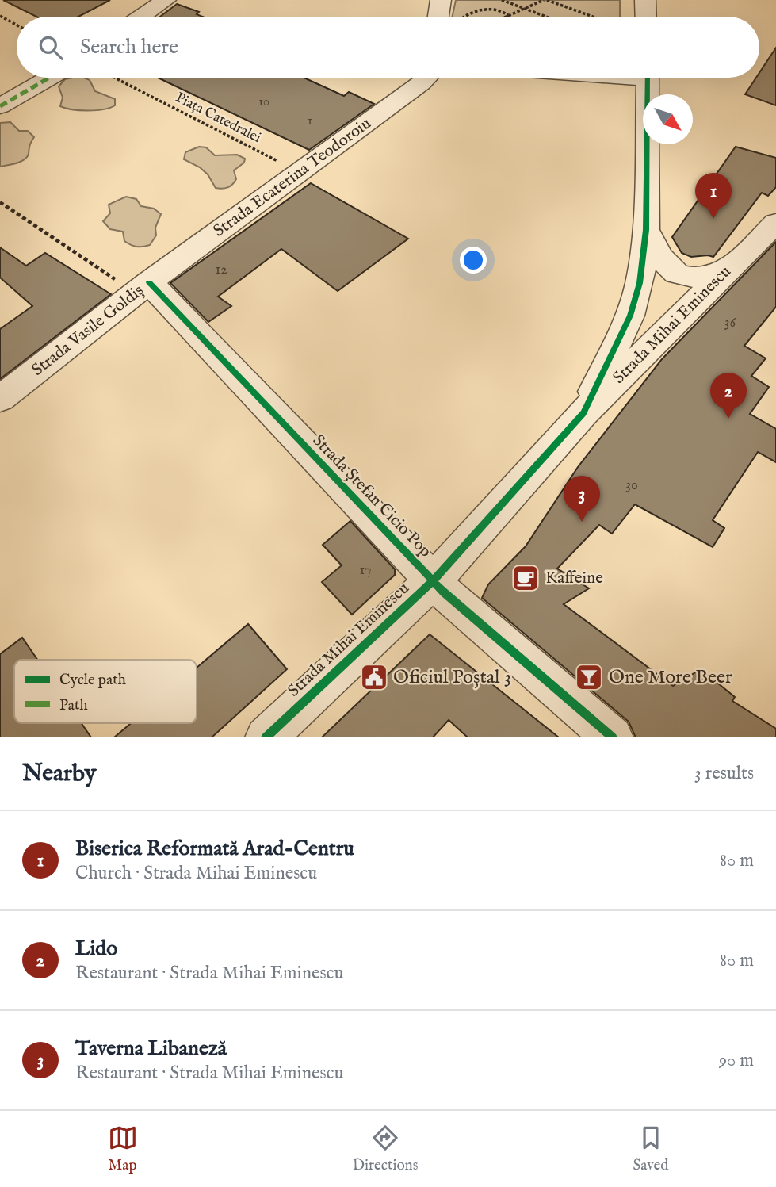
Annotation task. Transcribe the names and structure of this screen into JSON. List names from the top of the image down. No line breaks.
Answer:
{"streets":{"street":["Strada Ecaterina Teodoroiu","Strada Mihai Eminescu","Strada Vasile Goldiș","Strada Ștefan Cicio Pop"],"path":["Piața Catedralei"]},"crossings":[["Piața Catedralei","Strada Ecaterina Teodoroiu"],["Strada Ecaterina Teodoroiu","Strada Vasile Goldiș"],["Strada Ecaterina Teodoroiu","Strada Ștefan Cicio Pop"],["Strada Mihai Eminescu","Strada Ștefan Cicio Pop"],["Strada Vasile Goldiș","Strada Ștefan Cicio Pop"]],"places":{"cafe":["Kaffeine"],"public building":["Oficiul Poștal 3"],"bar":["One More Beer"]},"house_numbers":["10","1","12","36","30","17"],"legend":["Cycle path","Path"],"north":"bottom right","page":{"search":"Search here","pins":["1","2","3"],"heading":["Nearby","3 results"],"list":[{"mark":"1","name":"Biserica Reformată Arad-Centru","note":"Church · Strada Mihai Eminescu","value":"80 m"},{"mark":"2","name":"Lido","note":"Restaurant · Strada Mihai Eminescu","value":"80 m"},{"mark":"3","name":"Taverna Libaneză","note":"Restaurant · Strada Mihai Eminescu","value":"90 m"}],"nav":["Map","Directions","Saved"]}}
